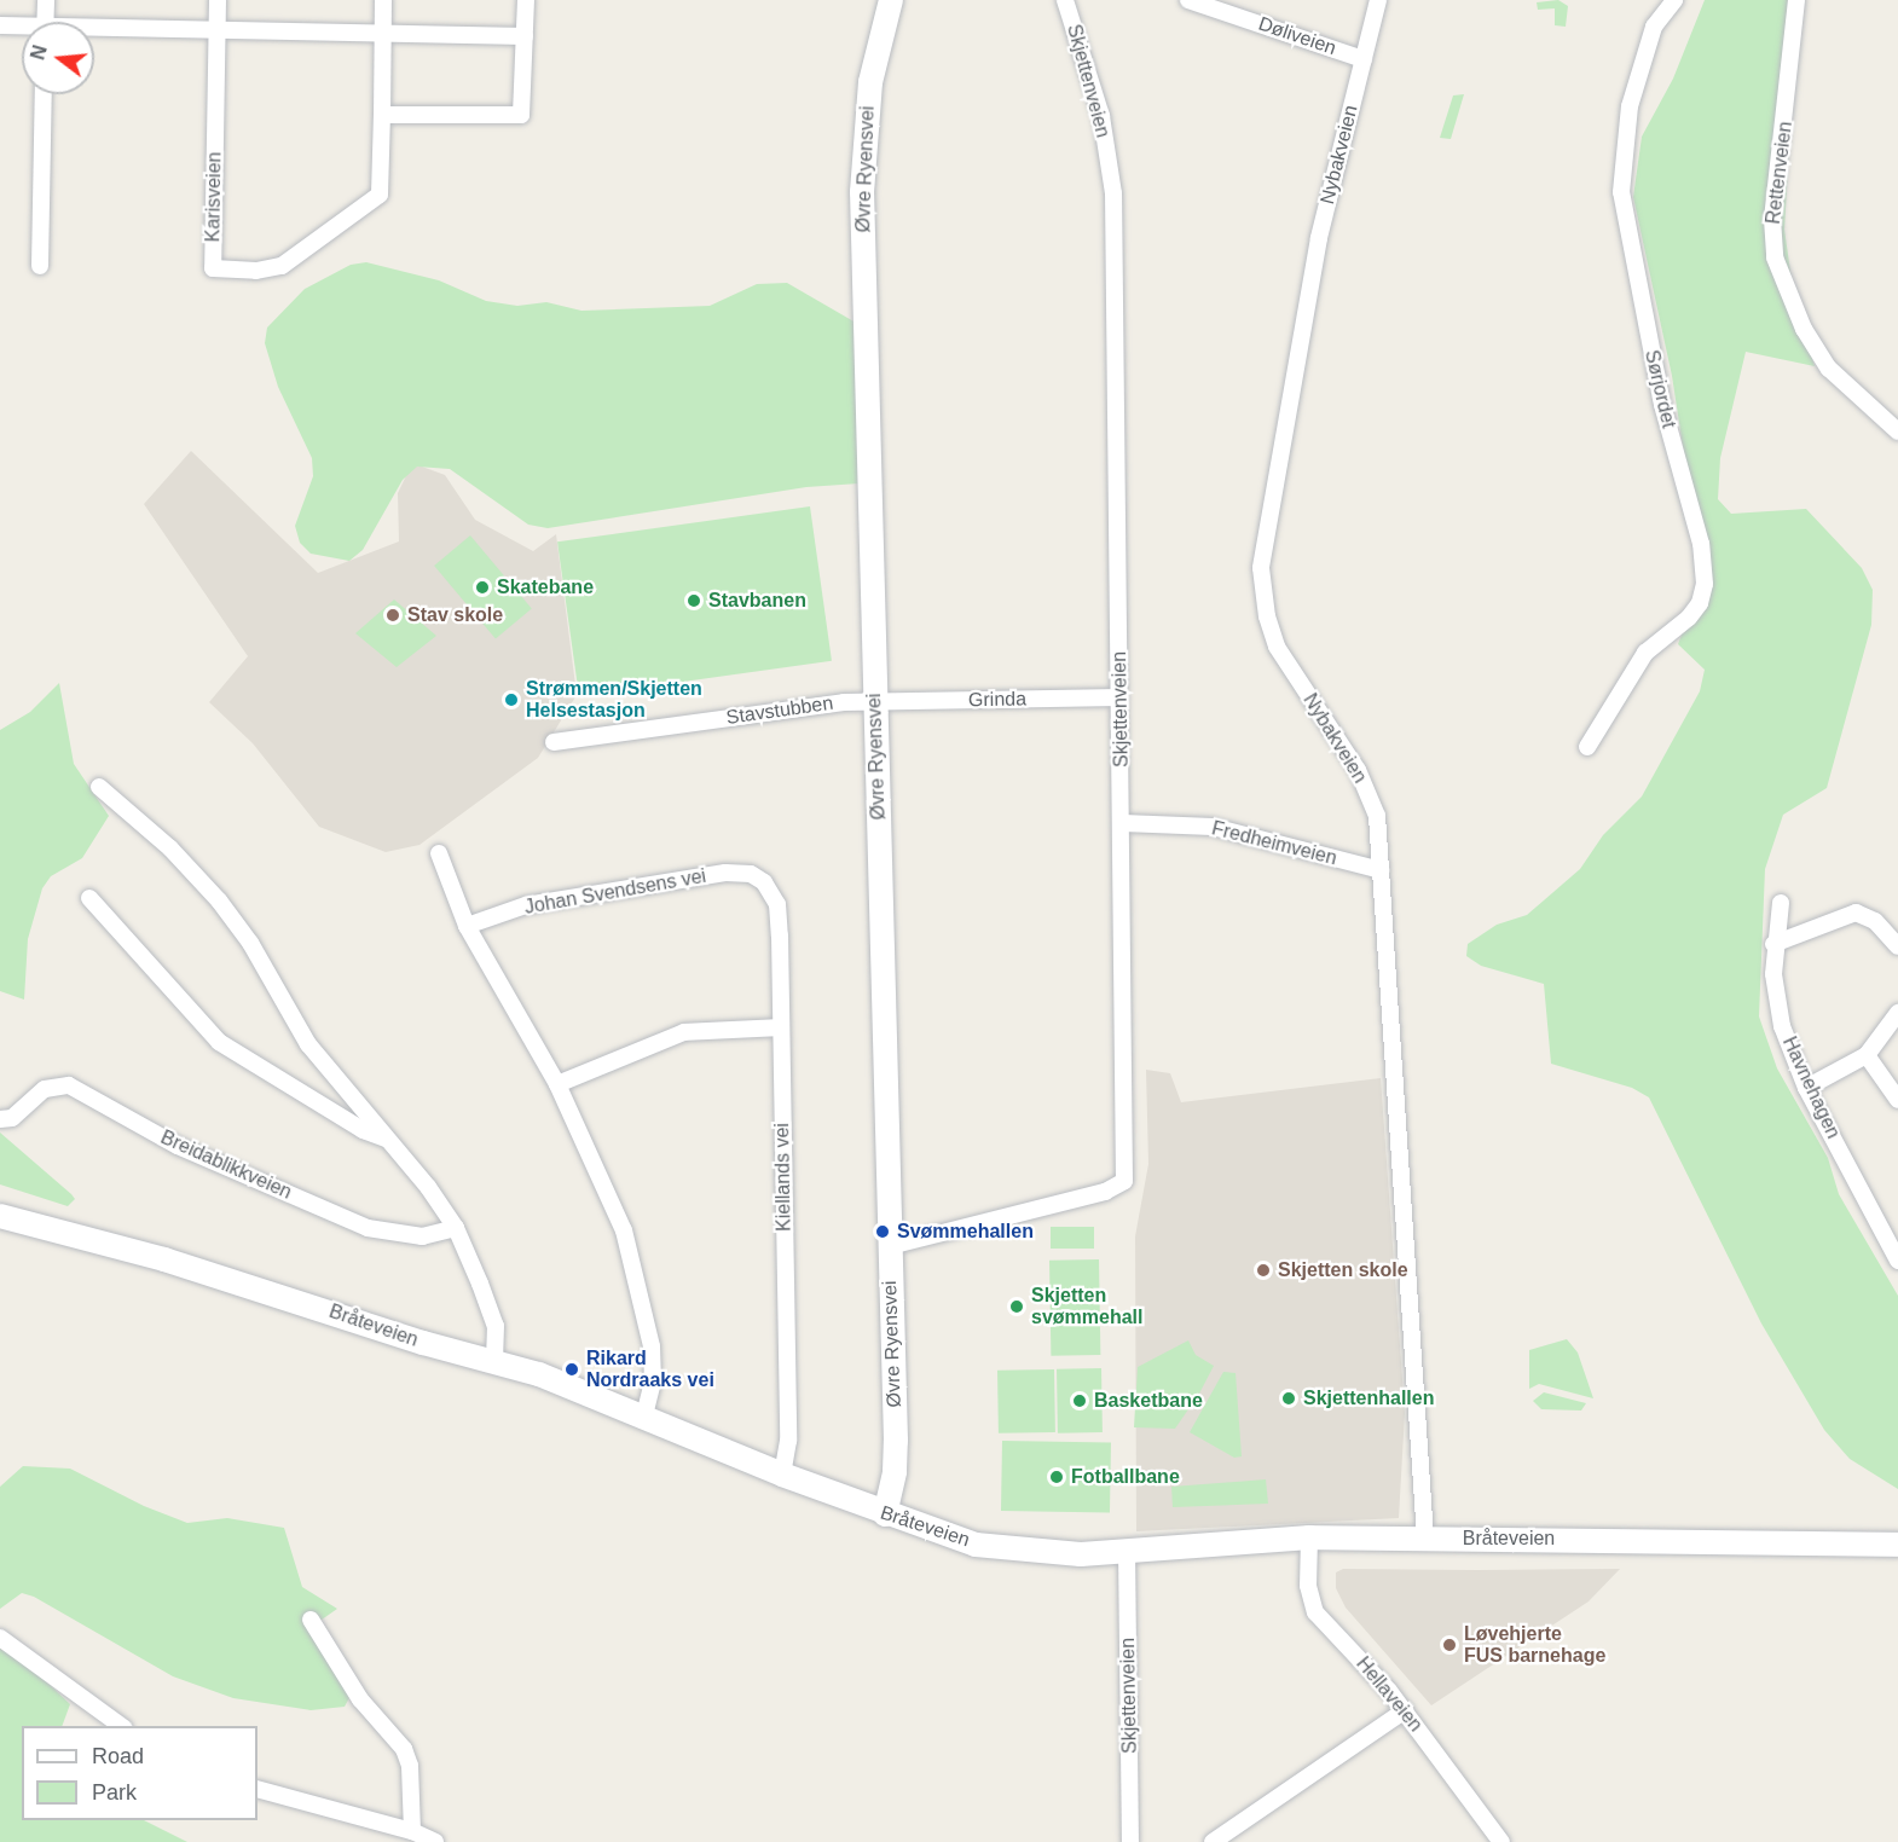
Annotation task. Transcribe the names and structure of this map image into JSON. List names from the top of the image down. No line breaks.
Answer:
{"streets":{"main road":["Øvre Ryensvei","Bråteveien"],"street":["Døliveien","Skjettenveien","Nybakveien","Rettenveien","Karisveien","Sørjordet","Grinda","Stavstubben","Fredheimveien","Johan Svendsens vei","Havnehagen","Breidablikkveien","Kiellands vei","Hellaveien"]},"crossings":[["Døliveien","Nybakveien"],["Skjettenveien","Øvre Ryensvei"],["Skjettenveien","Grinda"],["Skjettenveien","Fredheimveien"],["Skjettenveien","Bråteveien"],["Nybakveien","Fredheimveien"],["Nybakveien","Bråteveien"],["Øvre Ryensvei","Grinda"],["Øvre Ryensvei","Stavstubben"],["Øvre Ryensvei","Bråteveien"],["Grinda","Stavstubben"],["Johan Svendsens vei","Kiellands vei"],["Kiellands vei","Bråteveien"],["Bråteveien","Hellaveien"]],"places":["Skatebane","Stavbanen","Stav skole","Strømmen/Skjetten Helsestasjon","Svømmehallen","Skjetten skole","Skjetten svømmehall","Rikard Nordraaks vei","Skjettenhallen","Basketbane","Fotballbane","Løvehjerte FUS barnehage"],"legend":["Road","Park"],"north":"left"}
